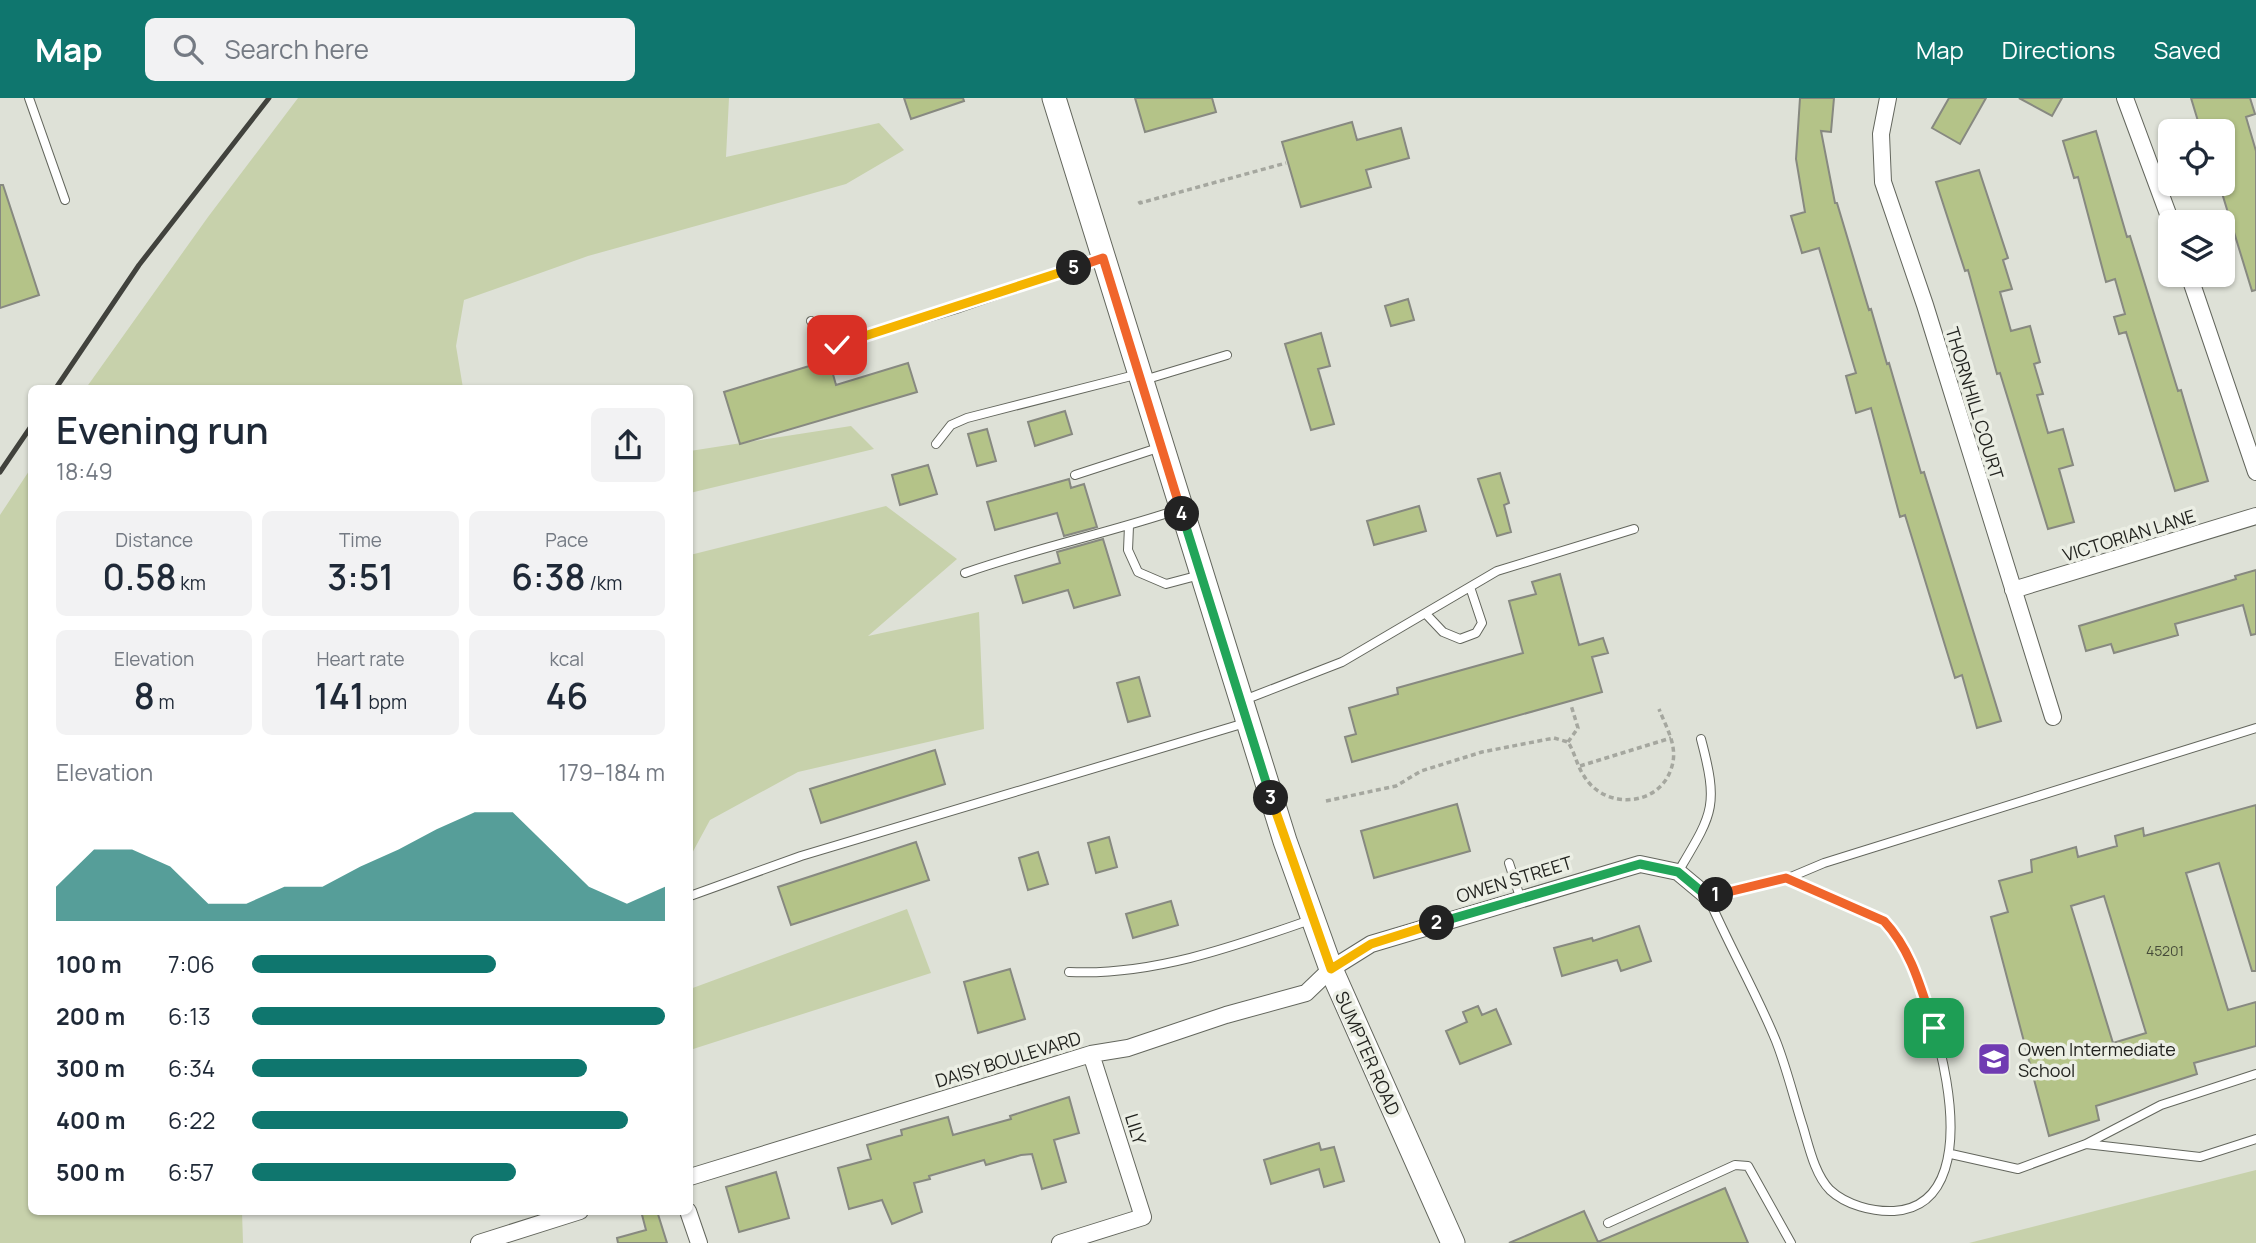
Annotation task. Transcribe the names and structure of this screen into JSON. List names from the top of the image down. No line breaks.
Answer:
{"streets":{"street":["THORNHILL COURT","VICTORIAN LANE","OWEN STREET","SUMPTER ROAD","DAISY BOULEVARD","LILY"]},"crossings":[["THORNHILL COURT","VICTORIAN LANE"],["OWEN STREET","SUMPTER ROAD"],["OWEN STREET","DAISY BOULEVARD"],["SUMPTER ROAD","DAISY BOULEVARD"],["DAISY BOULEVARD","LILY"]],"places":{"school or university":["Owen Intermediate School"]},"house_numbers":["45201"],"page":{"header":"Map","search":"Search here","nav":["Map","Directions","Saved"],"pins":["5","4","3","1","2"],"heading":["Evening run","18:49"],"stats":[["Distance","0.58 km"],["Time","3:51"],["Pace","6:38 /km"],["Elevation","8 m"],["Heart rate","141 bpm"],["kcal","46"]],"chart":["Elevation","179–184 m"],"list":[{"name":"100 m","note":"7:06"},{"name":"200 m","note":"6:13"},{"name":"300 m","note":"6:34"},{"name":"400 m","note":"6:22"},{"name":"500 m","note":"6:57"}]}}
